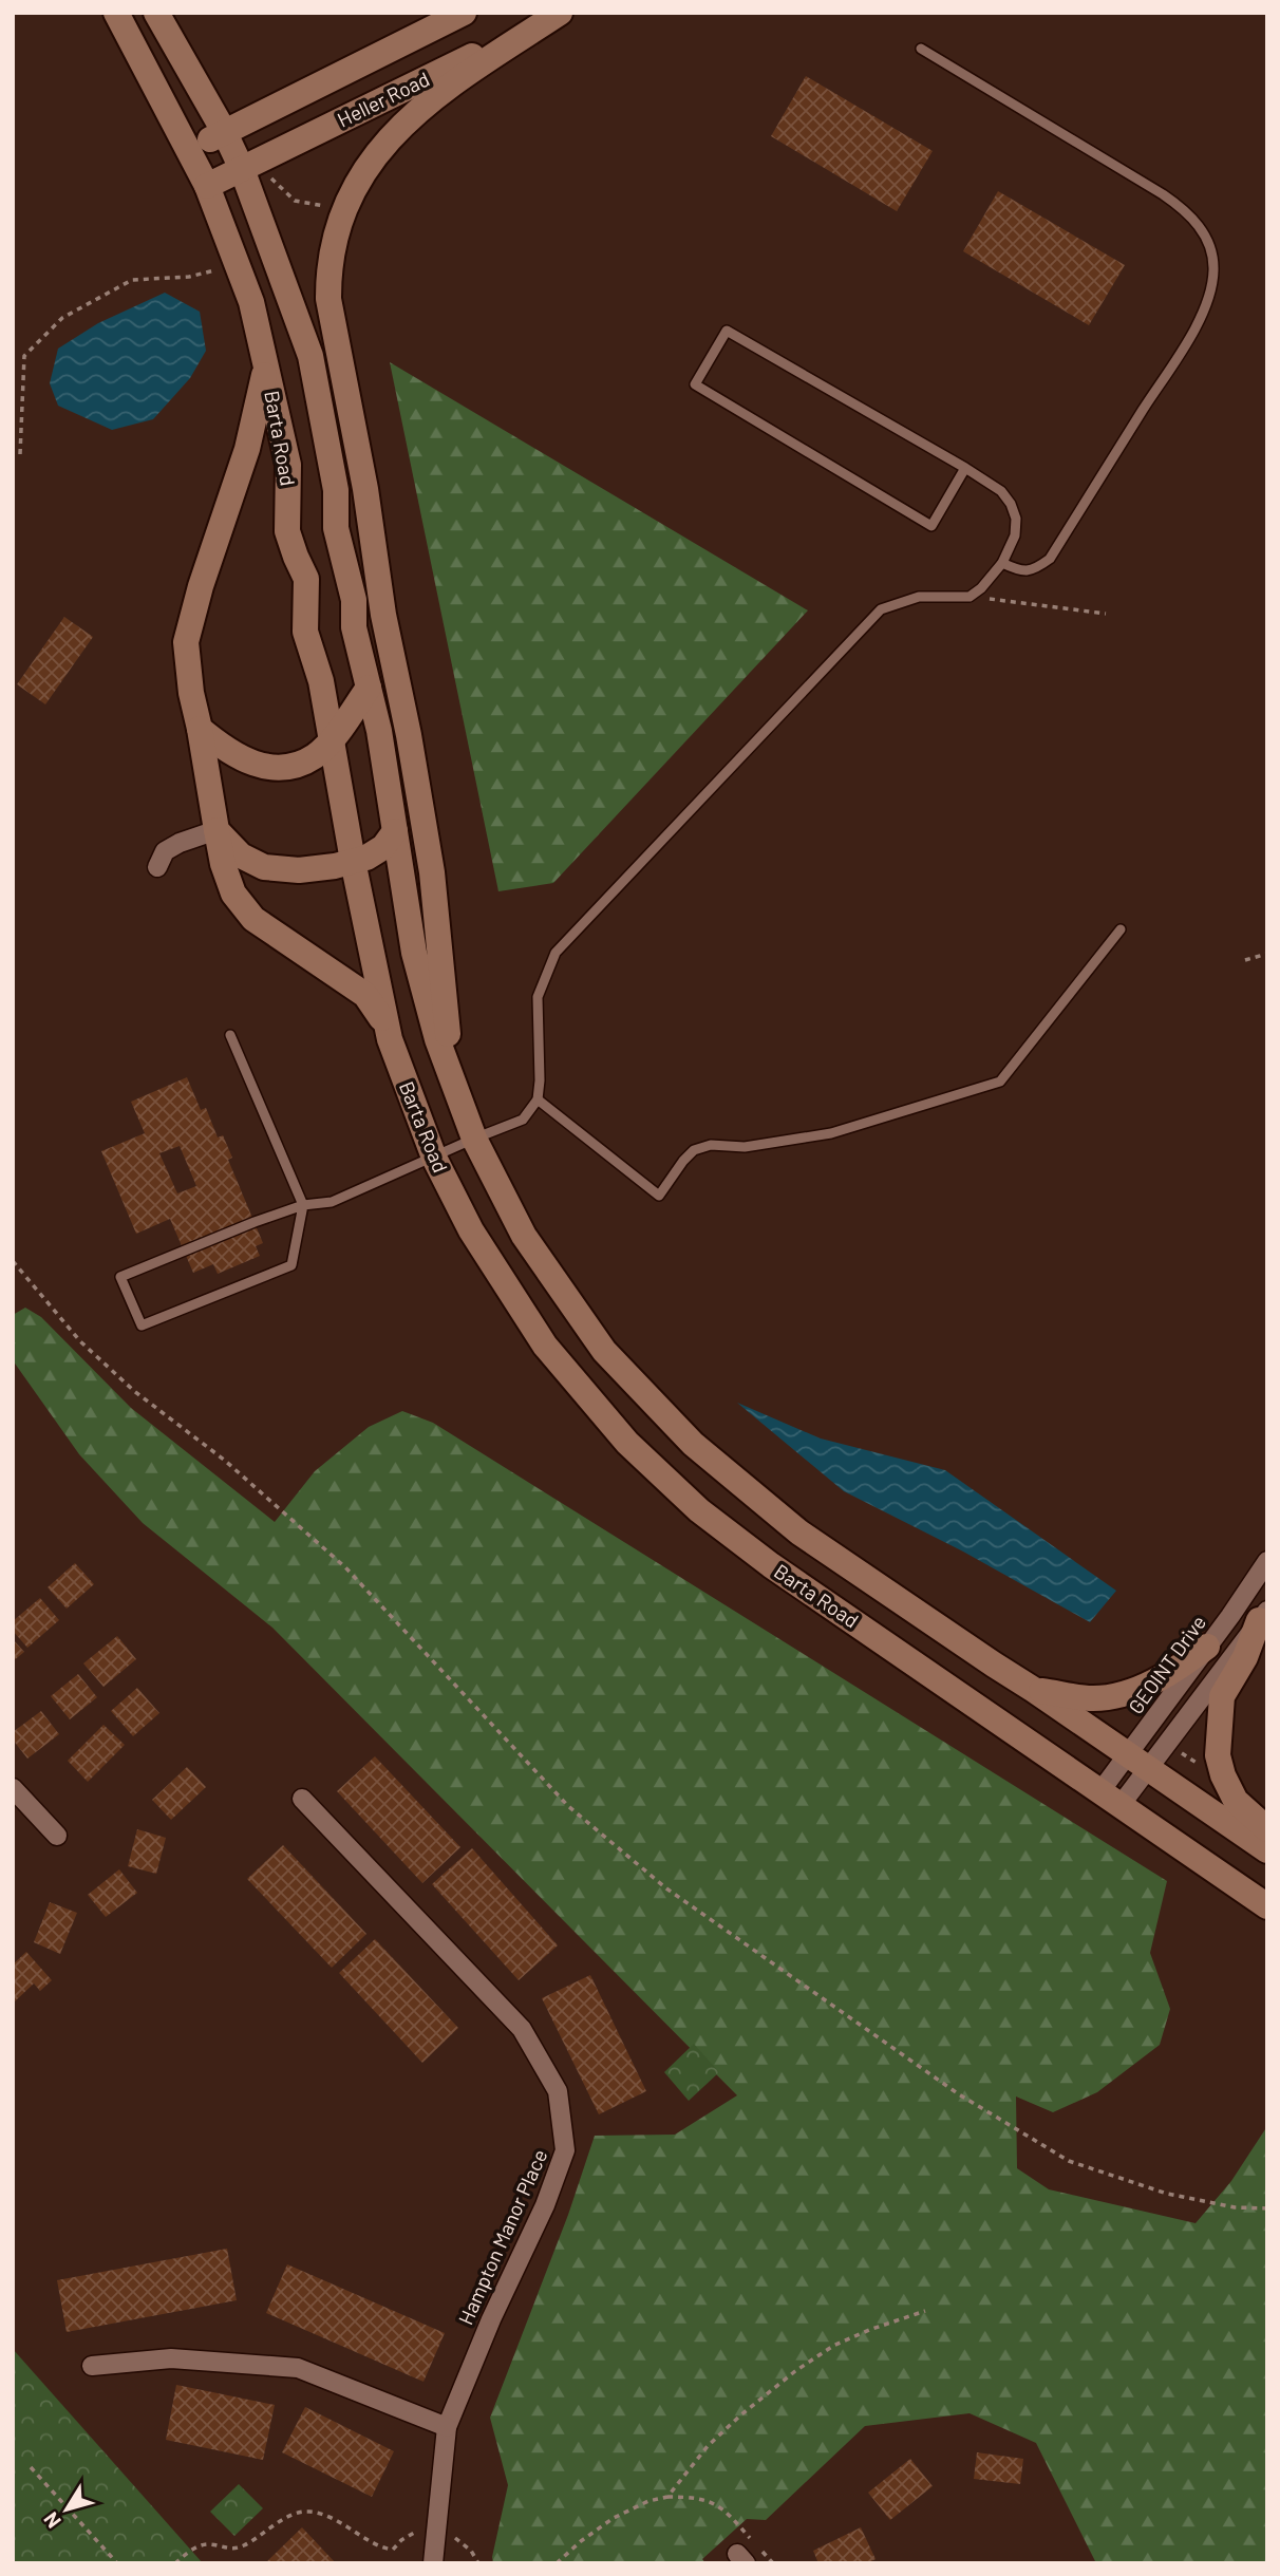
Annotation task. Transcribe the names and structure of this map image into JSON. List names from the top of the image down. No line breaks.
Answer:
{"streets":{"street":["Heller Road","Barta Road","GEOINT Drive","Hampton Manor Place"]},"crossings":[["Heller Road","Barta Road"],["Barta Road","GEOINT Drive"]],"north":"bottom left"}
